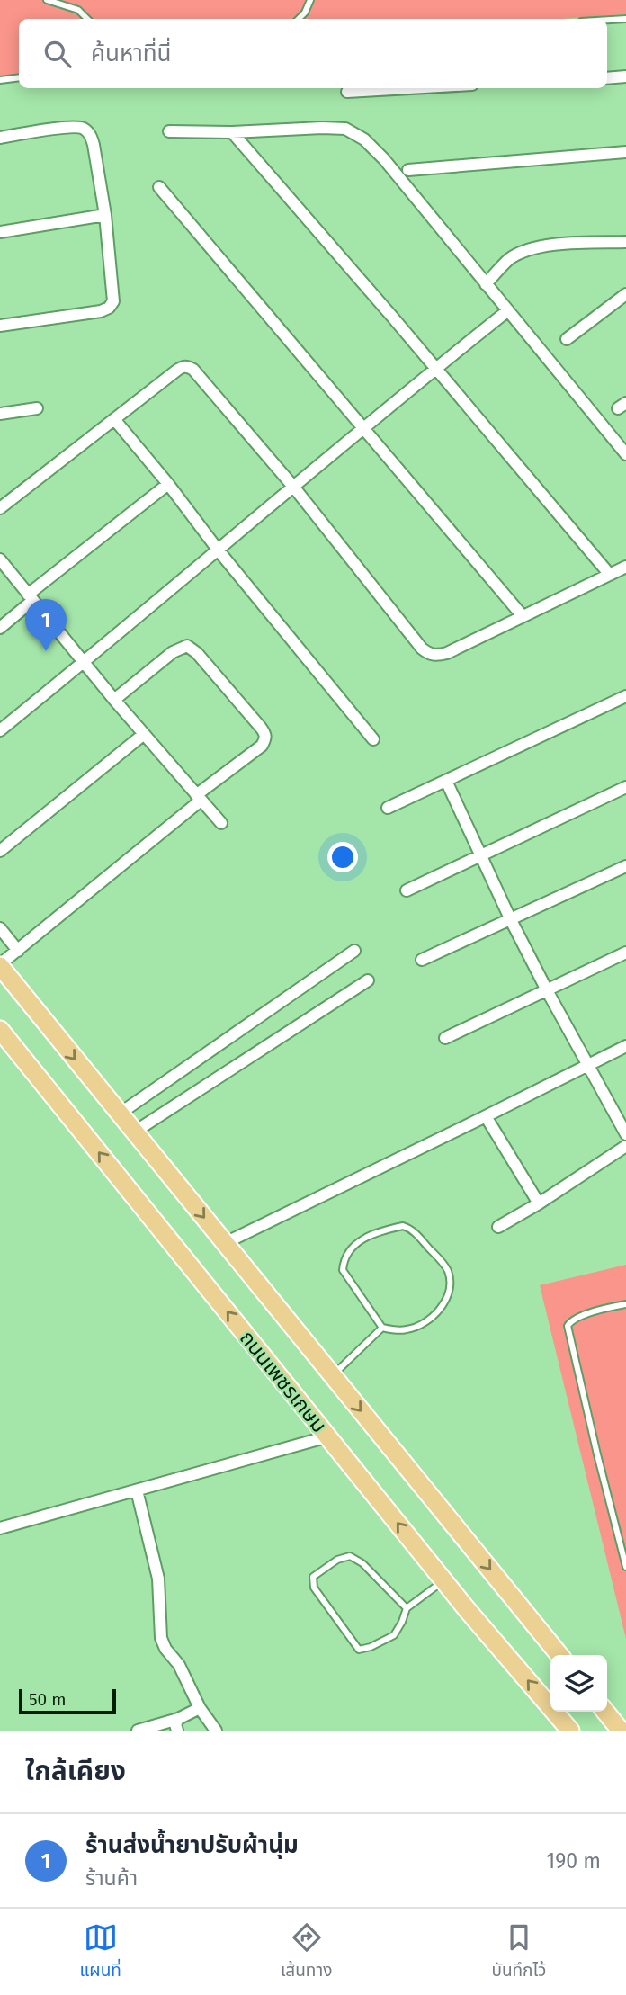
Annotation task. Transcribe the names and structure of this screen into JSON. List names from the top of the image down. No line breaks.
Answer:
{"streets":{"main road":["ถนนเพชรเกษม"]},"scale_bar":"50 m","page":{"search":"ค้นหาที่นี่","pins":"1","scale":"50 m","heading":"ใกล้เคียง","list":[{"mark":"1","name":"ร้านส่งน้ำยาปรับผ้านุ่ม","note":"ร้านค้า","value":"190 m"}],"nav":["แผนที่","เส้นทาง","บันทึกไว้"]}}
